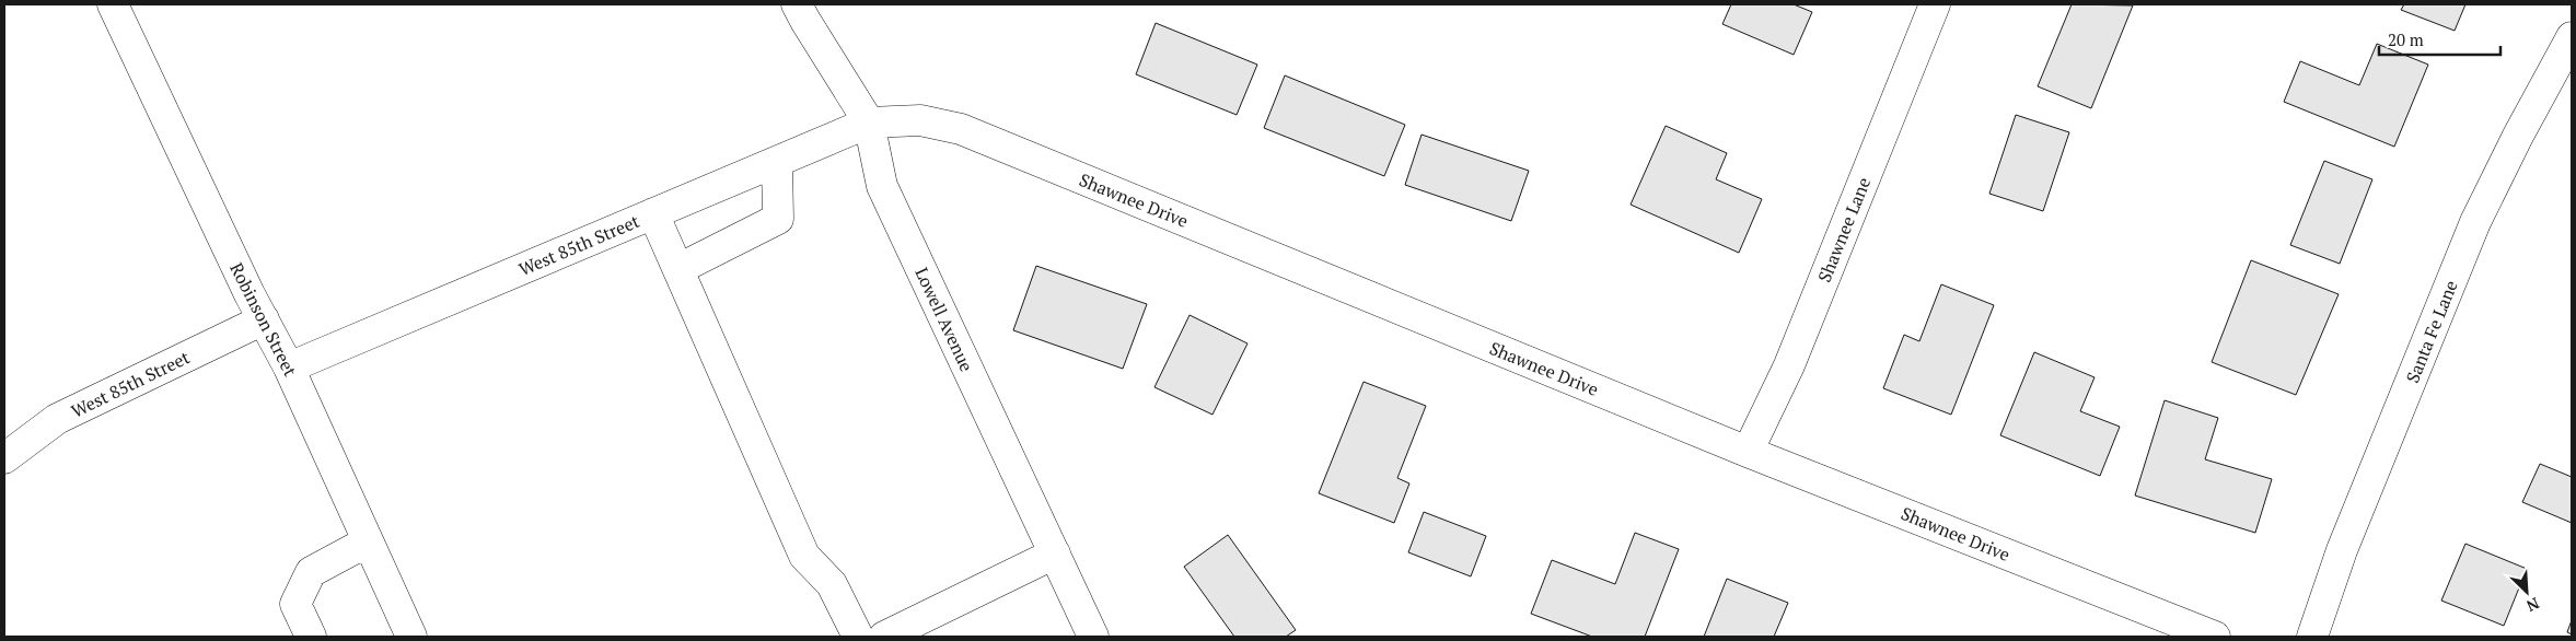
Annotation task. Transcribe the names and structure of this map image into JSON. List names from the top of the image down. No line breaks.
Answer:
{"streets":{"street":["Shawnee Drive","Shawnee Lane","West 85th Street","Robinson Street","Lowell Avenue","Santa Fe Lane"]},"crossings":[["Shawnee Drive","Shawnee Lane"],["Shawnee Drive","West 85th Street"],["Shawnee Drive","Lowell Avenue"],["West 85th Street","Robinson Street"],["West 85th Street","Lowell Avenue"]],"scale_bar":"20 m","north":"bottom right"}
